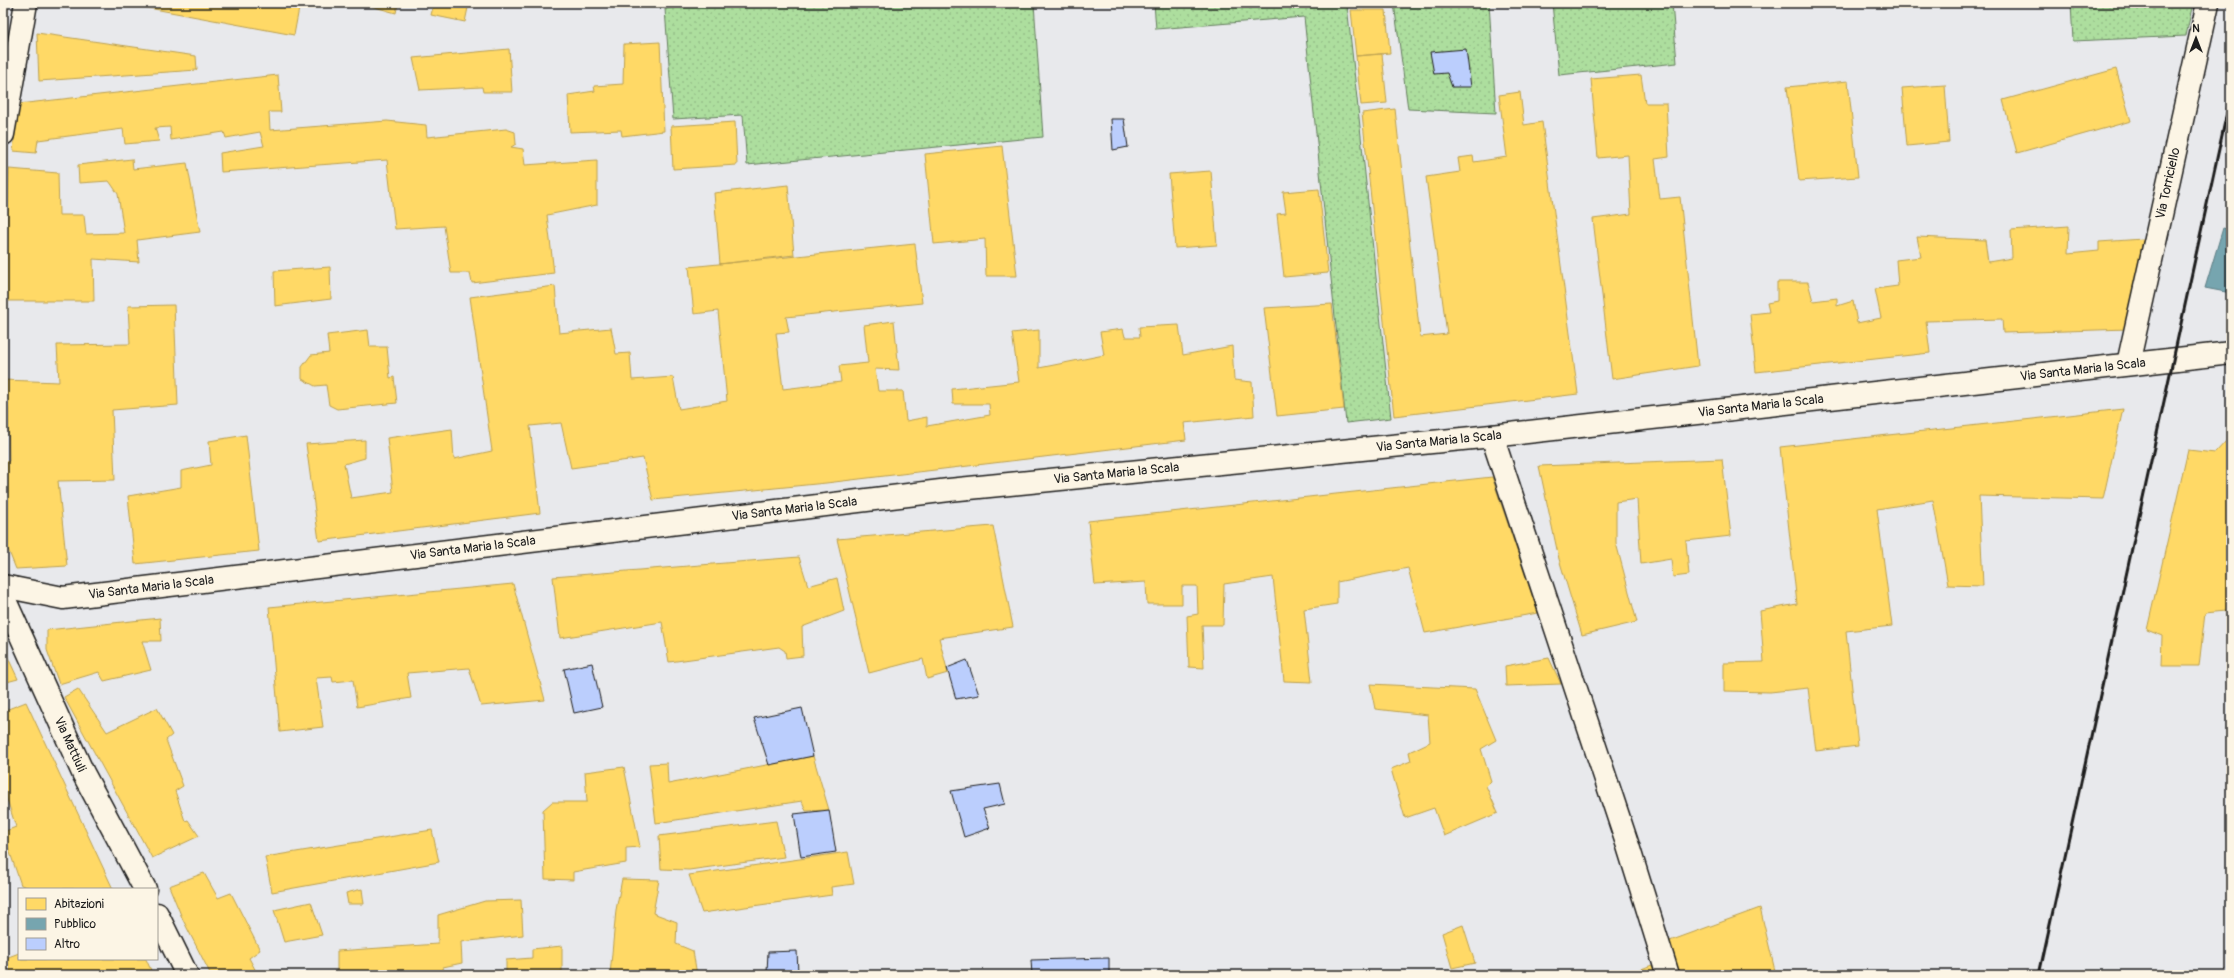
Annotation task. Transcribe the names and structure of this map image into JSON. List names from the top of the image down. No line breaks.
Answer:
{"streets":{"street":["Via Torriciello","Via Santa Maria la Scala","Via Mattiuli"]},"crossings":[["Via Torriciello","Via Santa Maria la Scala"]],"legend":["Abitazioni","Pubblico","Altro"],"north":"top"}
